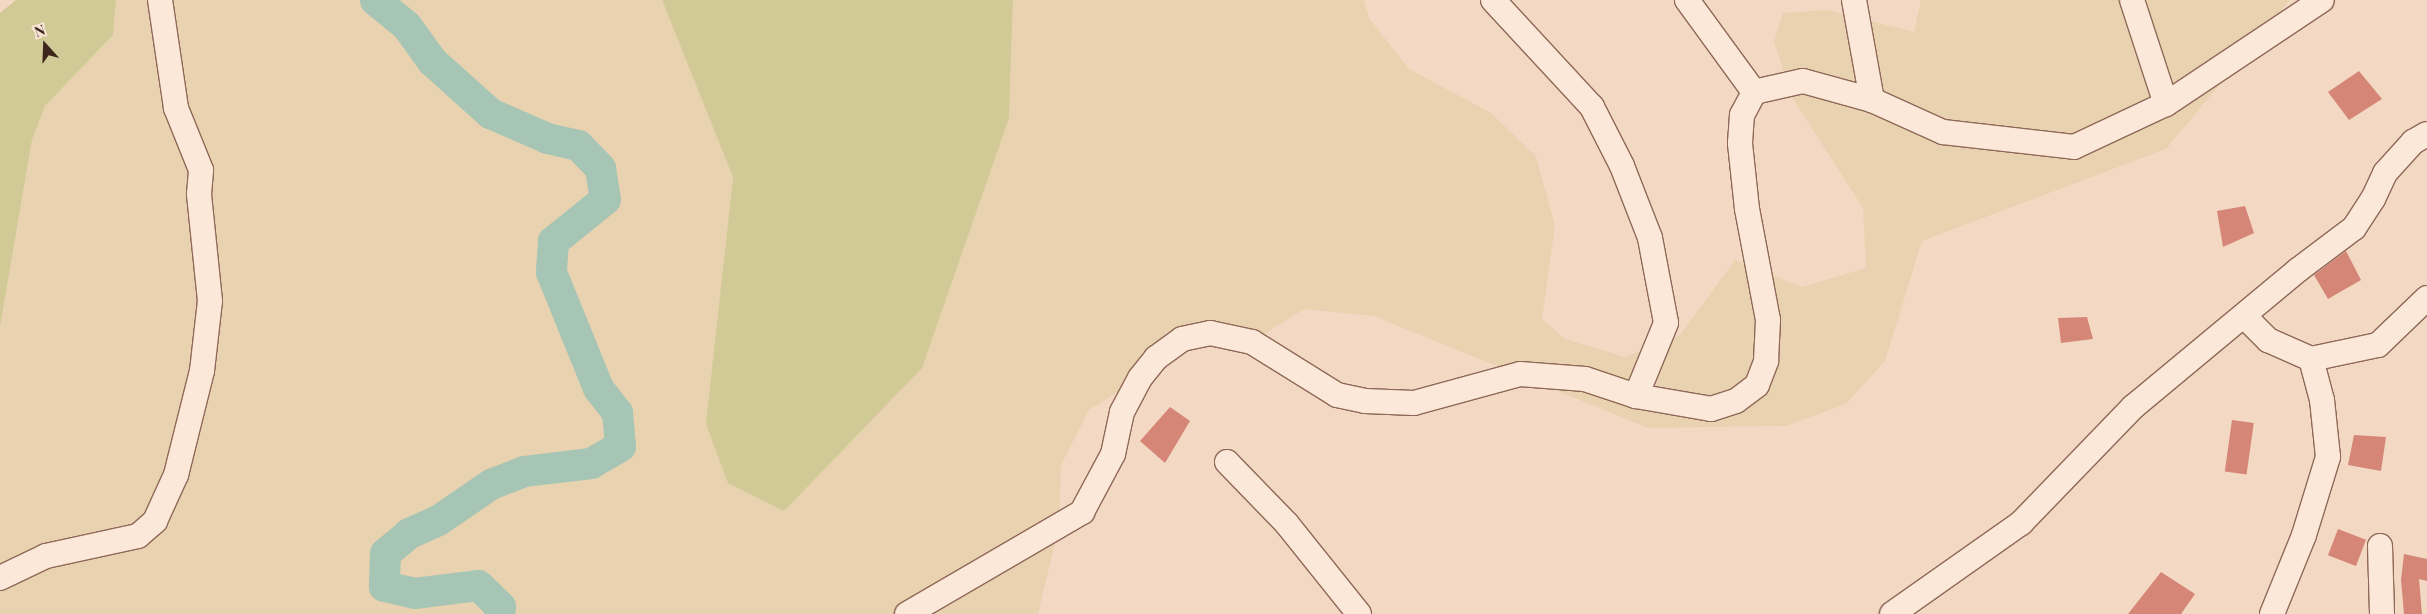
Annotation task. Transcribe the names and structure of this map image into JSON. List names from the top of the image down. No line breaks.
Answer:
{"north":"top"}
